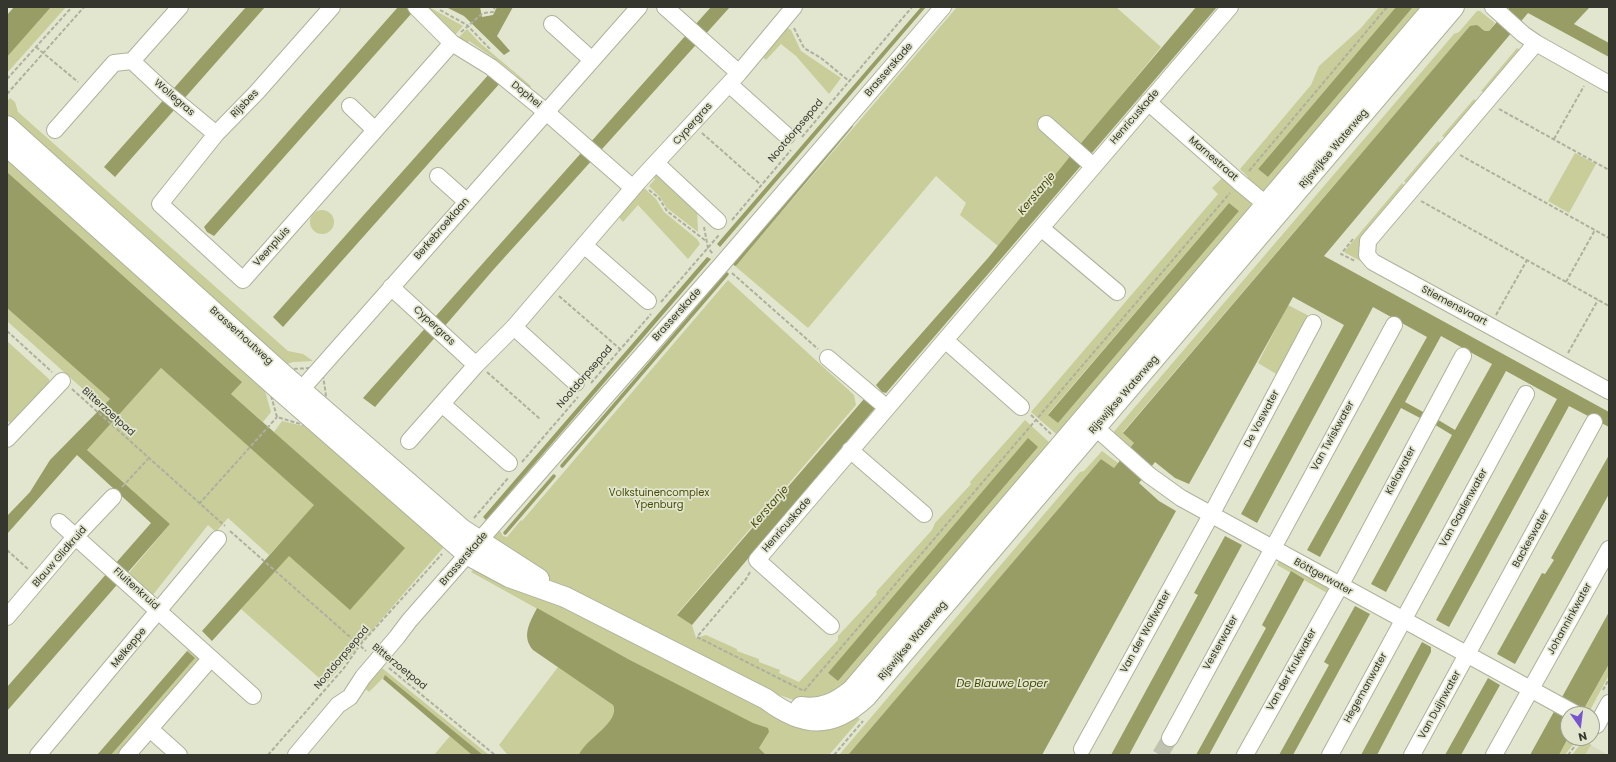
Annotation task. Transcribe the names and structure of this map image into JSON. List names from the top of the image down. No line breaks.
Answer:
{"streets":{"main road":["Rijswijkse Waterweg","Brasserhoutweg"],"street":["Brasserskade","Dophei","Wollegras","Rijsbes","Henricuskade","Cypergras","Marnestraat","Berkebroeklaan","Veenpluis","Stiemensvaart","De Voswater","Van Twiskwater","Kielawater","Van Gaalenwater","Backeswater","Blauw Glidkruid","Böttgerwater","Fluitenkruid","Johanninkwater","Van der Wolfwater","Vesterwater","Melkeppe","Van der Krukwater","Hegemanwater","Van Duijnwater"],"path":["Nootdorpsepad","Bitterzoetpad"]},"crossings":[["Brasserskade","Nootdorpsepad"],["Brasserskade","Rijswijkse Waterweg"],["Brasserskade","Brasserhoutweg"],["Brasserskade","Bitterzoetpad"],["Dophei","Cypergras"],["Dophei","Berkebroeklaan"],["Dophei","Veenpluis"],["Wollegras","Rijsbes"],["Rijsbes","Veenpluis"],["Henricuskade","Marnestraat"],["Cypergras","Berkebroeklaan"],["Nootdorpsepad","Brasserhoutweg"],["Nootdorpsepad","Bitterzoetpad"],["Rijswijkse Waterweg","Marnestraat"],["Rijswijkse Waterweg","Brasserhoutweg"],["Rijswijkse Waterweg","Böttgerwater"],["Berkebroeklaan","Brasserhoutweg"],["De Voswater","Böttgerwater"],["De Voswater","Van der Wolfwater"],["Van Twiskwater","Böttgerwater"],["Van Twiskwater","Vesterwater"],["Kielawater","Böttgerwater"],["Kielawater","Van der Krukwater"],["Van Gaalenwater","Böttgerwater"],["Van Gaalenwater","Hegemanwater"],["Backeswater","Böttgerwater"],["Backeswater","Van Duijnwater"],["Blauw Glidkruid","Fluitenkruid"],["Böttgerwater","Johanninkwater"],["Böttgerwater","Van der Wolfwater"],["Böttgerwater","Vesterwater"],["Böttgerwater","Van der Krukwater"],["Böttgerwater","Hegemanwater"],["Böttgerwater","Van Duijnwater"],["Fluitenkruid","Melkeppe"]],"water":["Kerstanje","De Blauwe Loper"],"parks":["Volkstuinencomplex Ypenburg"],"north":"bottom"}
